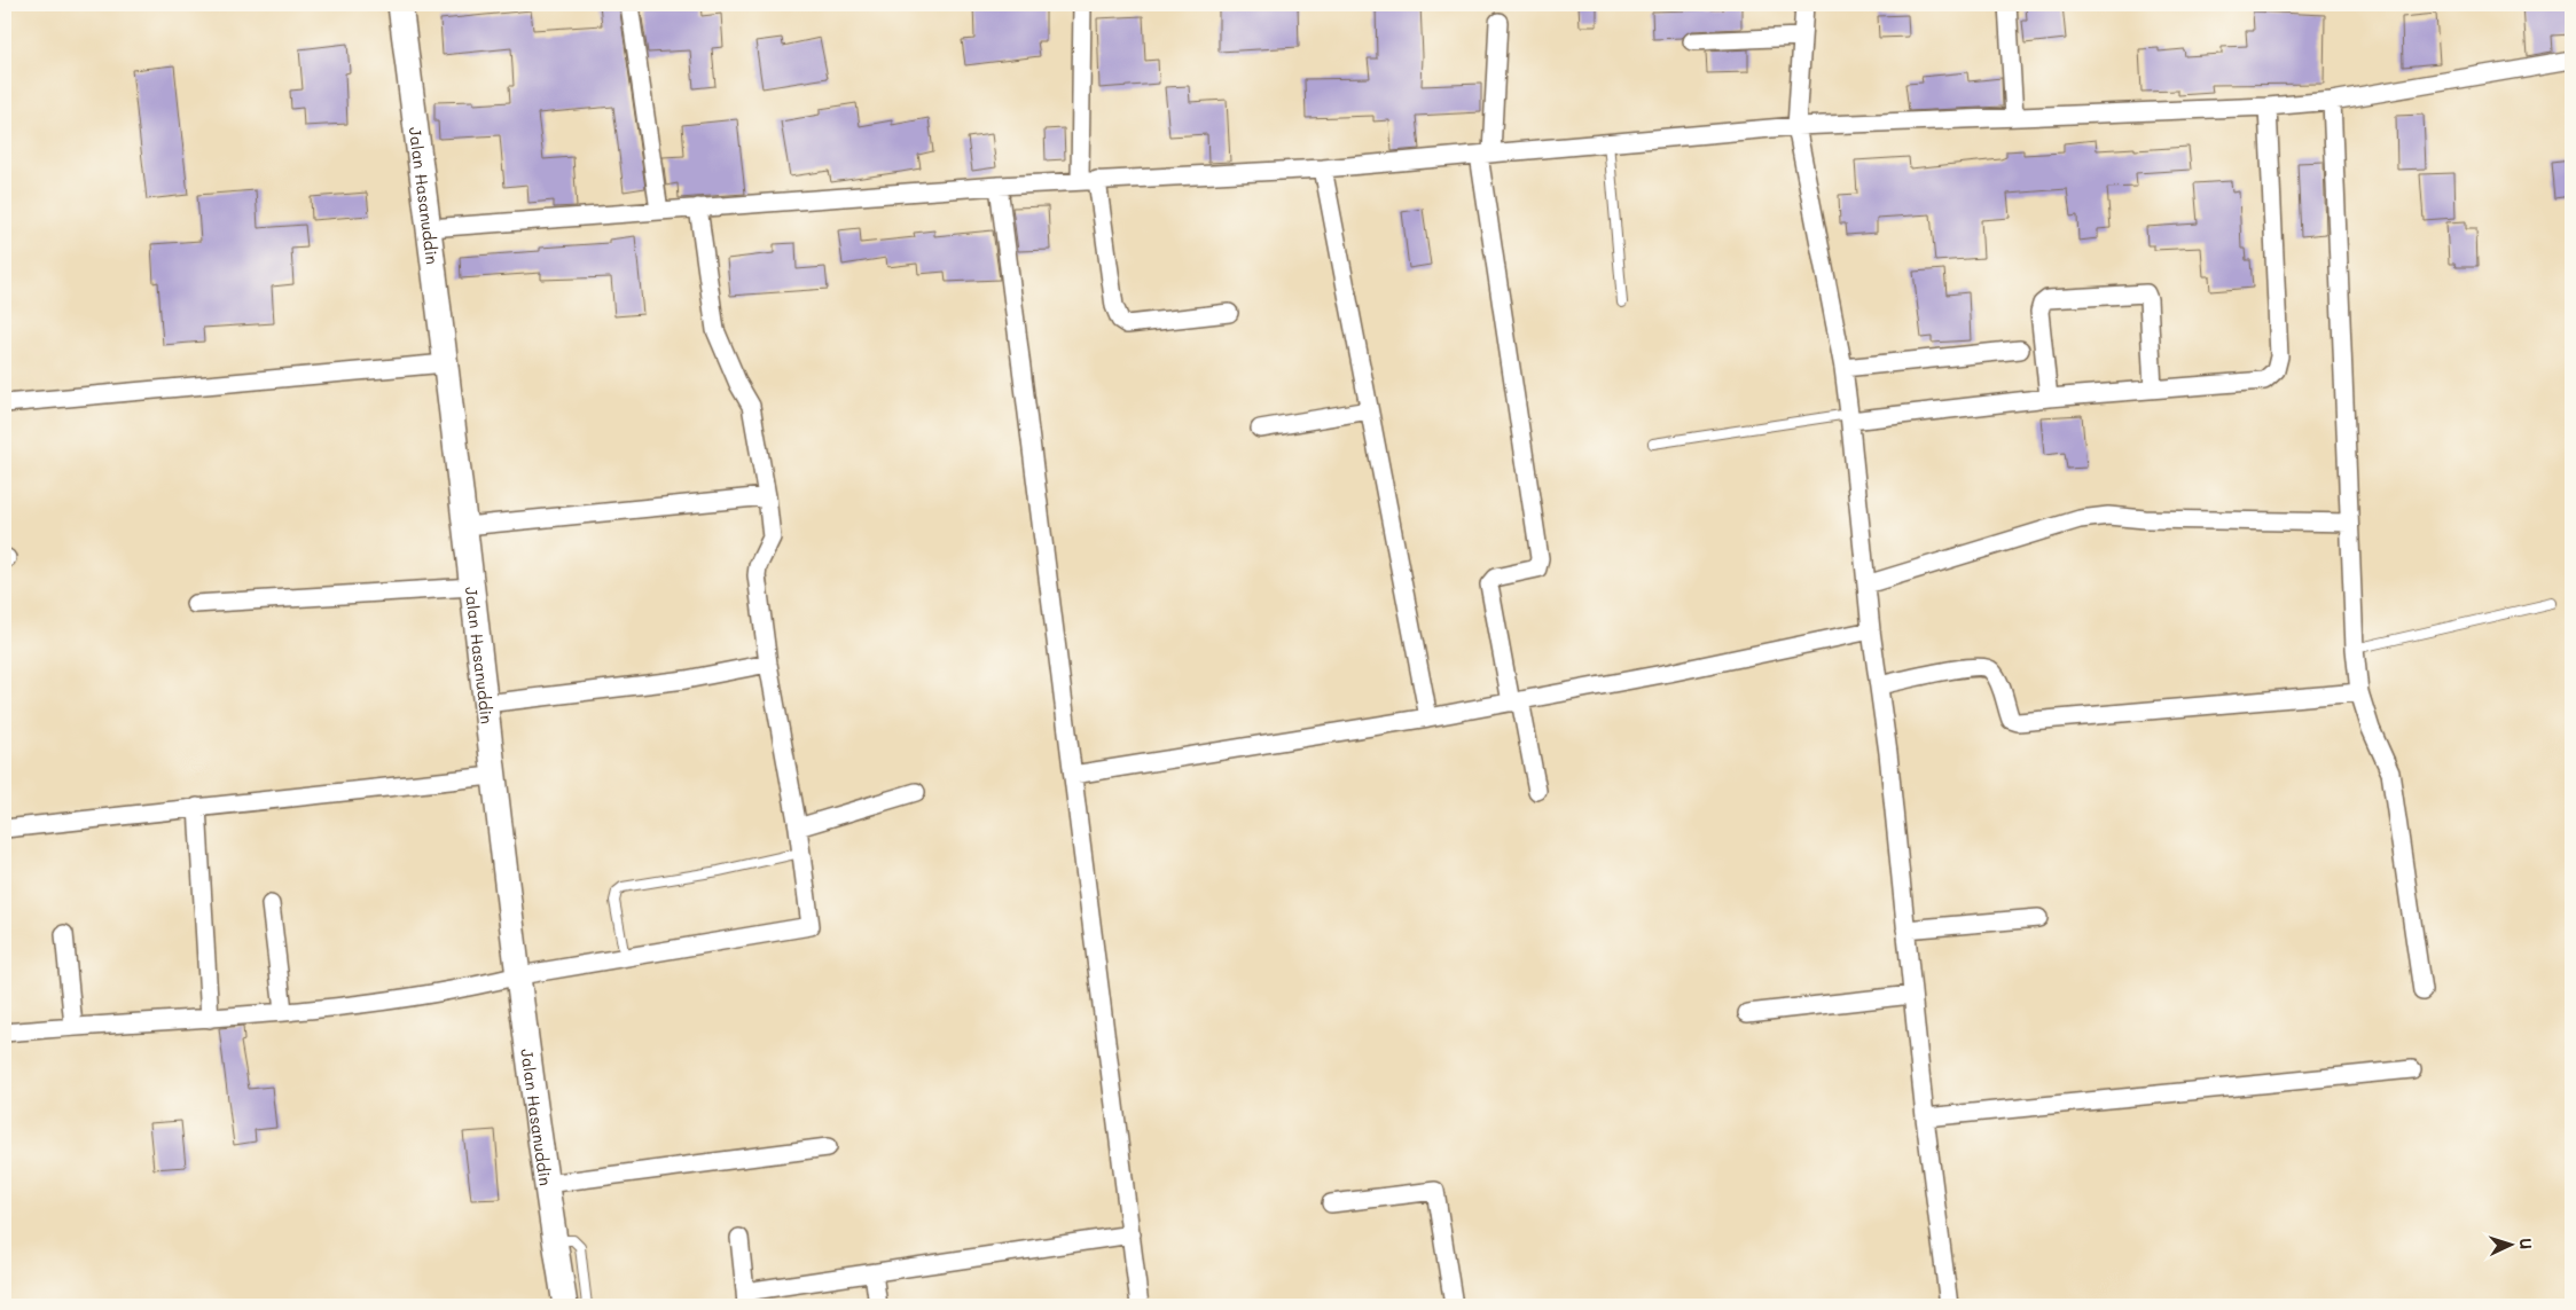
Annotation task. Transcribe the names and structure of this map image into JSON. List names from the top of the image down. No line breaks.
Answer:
{"streets":{"main road":["Jalan Hasanuddin"]},"north":"right"}
